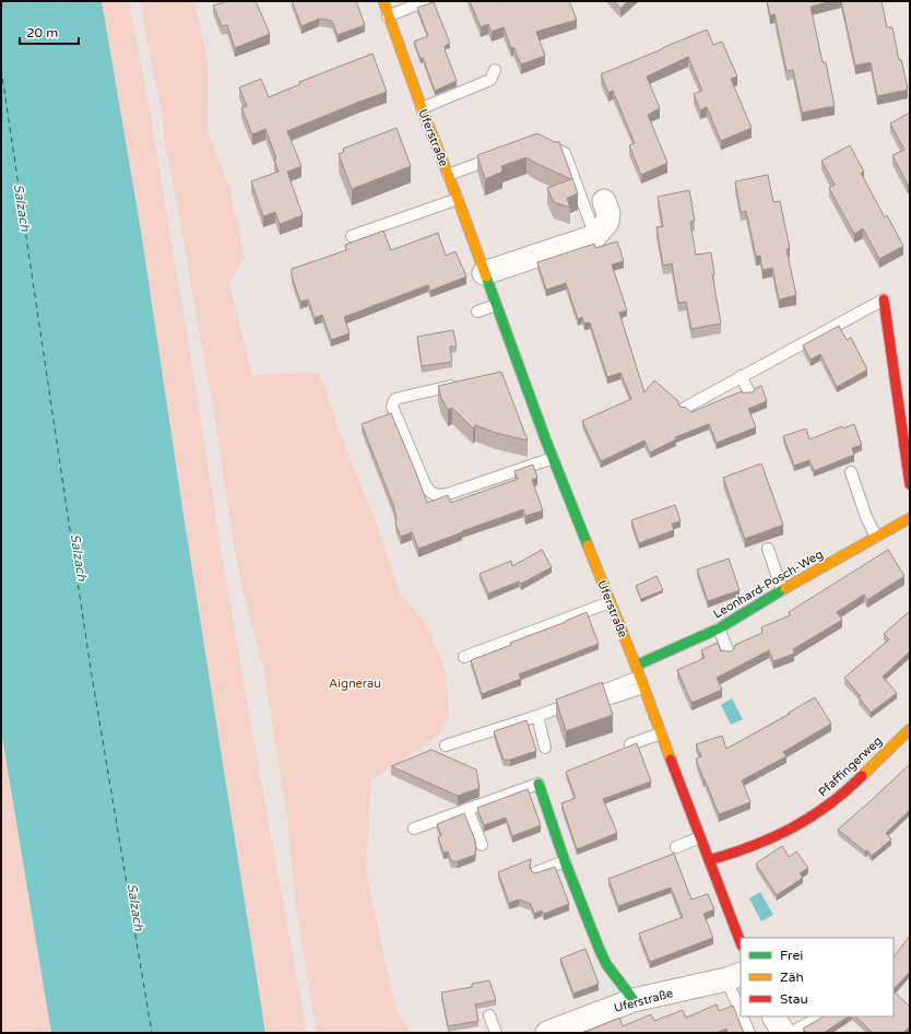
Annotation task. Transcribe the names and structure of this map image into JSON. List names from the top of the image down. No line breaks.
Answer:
{"streets":{"street":["Uferstraße","Leonhard-Posch-Weg","Pfaffingerweg"]},"crossings":[["Uferstraße","Leonhard-Posch-Weg"],["Uferstraße","Pfaffingerweg"]],"water":["Salzach"],"parks":["Aignerau"],"legend":["Frei","Zäh","Stau"],"scale_bar":"20 m"}
